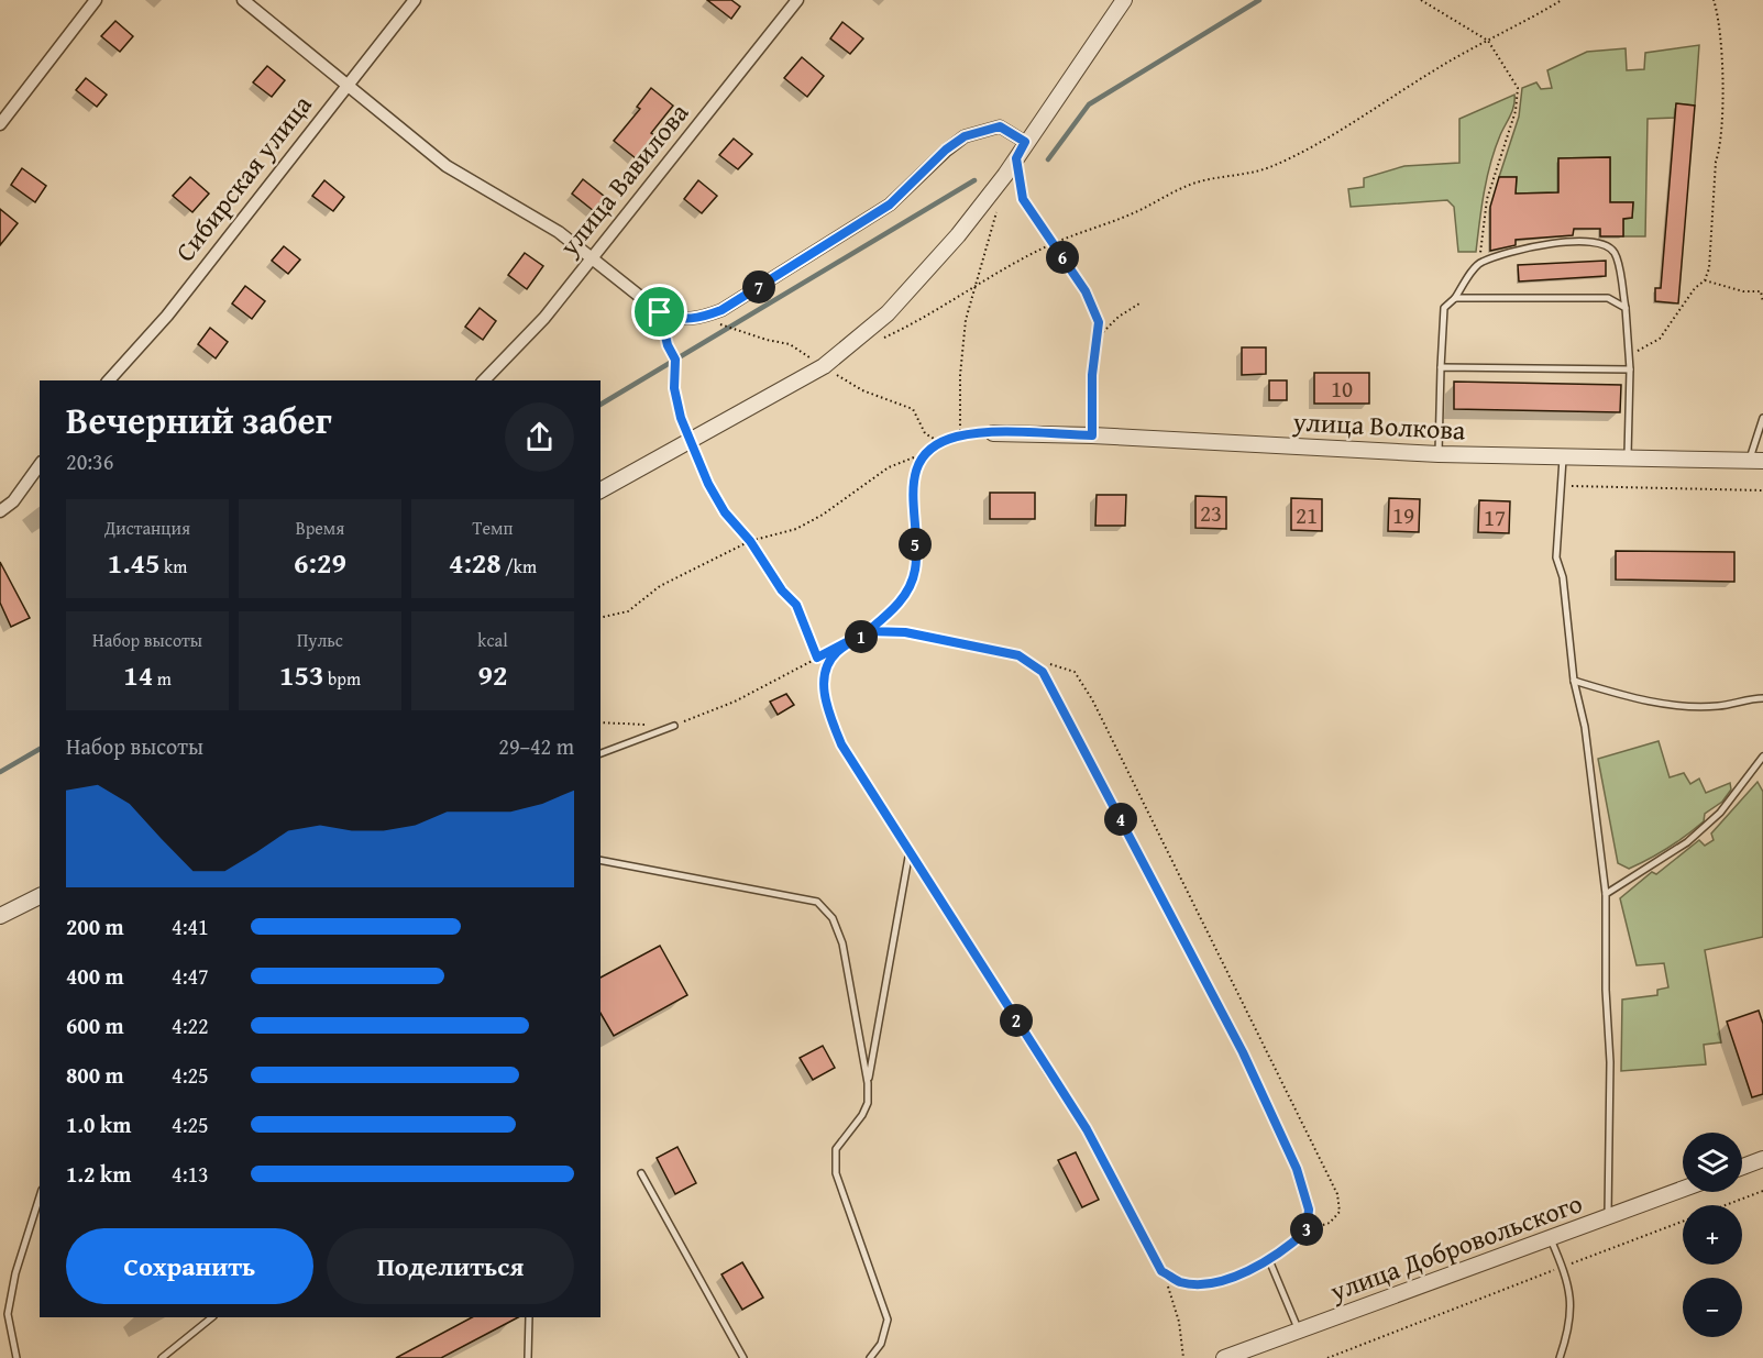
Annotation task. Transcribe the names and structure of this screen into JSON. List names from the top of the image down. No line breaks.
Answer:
{"streets":{"street":["Сибирская улица","улица Вавилова","улица Волкова","улица Добровольского"]},"house_numbers":["10","23","21","19","17"],"page":{"pins":["6","7","5","1","4","2","3"],"heading":["Вечерний забег","20:36"],"stats":[["Дистанция","1.45 km"],["Время","6:29"],["Темп","4:28 /km"],["Набор высоты","14 m"],["Пульс","153 bpm"],["kcal","92"]],"chart":["Набор высоты","29–42 m"],"list":[{"name":"200 m","note":"4:41"},{"name":"400 m","note":"4:47"},{"name":"600 m","note":"4:22"},{"name":"800 m","note":"4:25"},{"name":"1.0 km","note":"4:25"},{"name":"1.2 km","note":"4:13"}],"map_buttons":["+","−"],"buttons":["Сохранить","Поделиться"]}}
